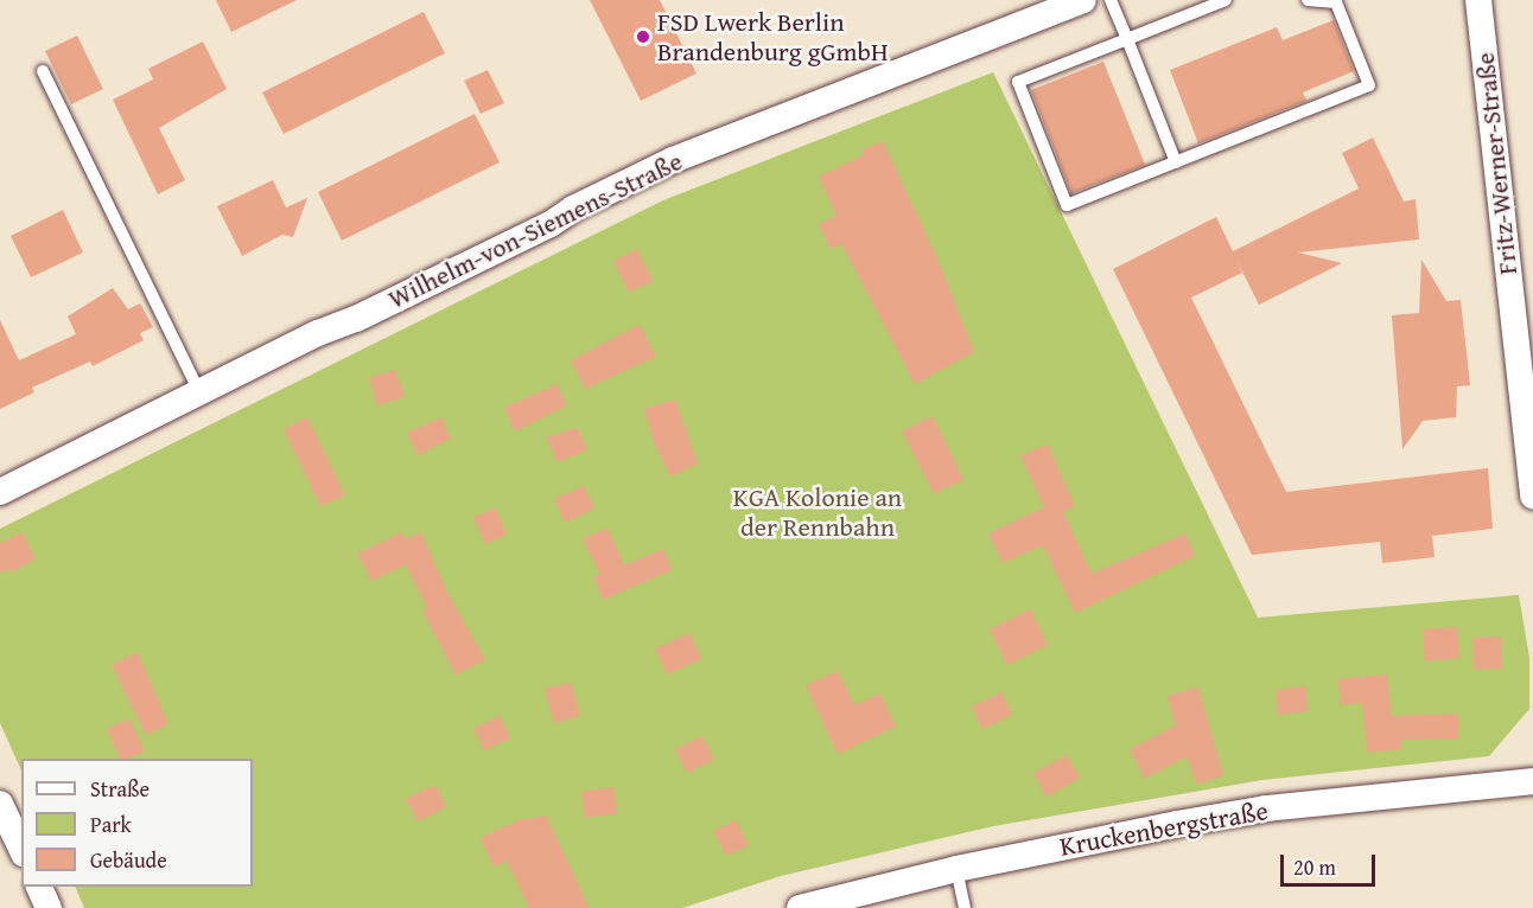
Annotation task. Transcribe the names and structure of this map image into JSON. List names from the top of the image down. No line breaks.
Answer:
{"streets":{"street":["Fritz-Werner-Straße","Wilhelm-von-Siemens-Straße","Kruckenbergstraße"]},"parks":["KGA Kolonie an der Rennbahn"],"places":["FSD Lwerk Berlin Brandenburg gGmbH"],"legend":["Straße","Park","Gebäude"],"scale_bar":"20 m"}
